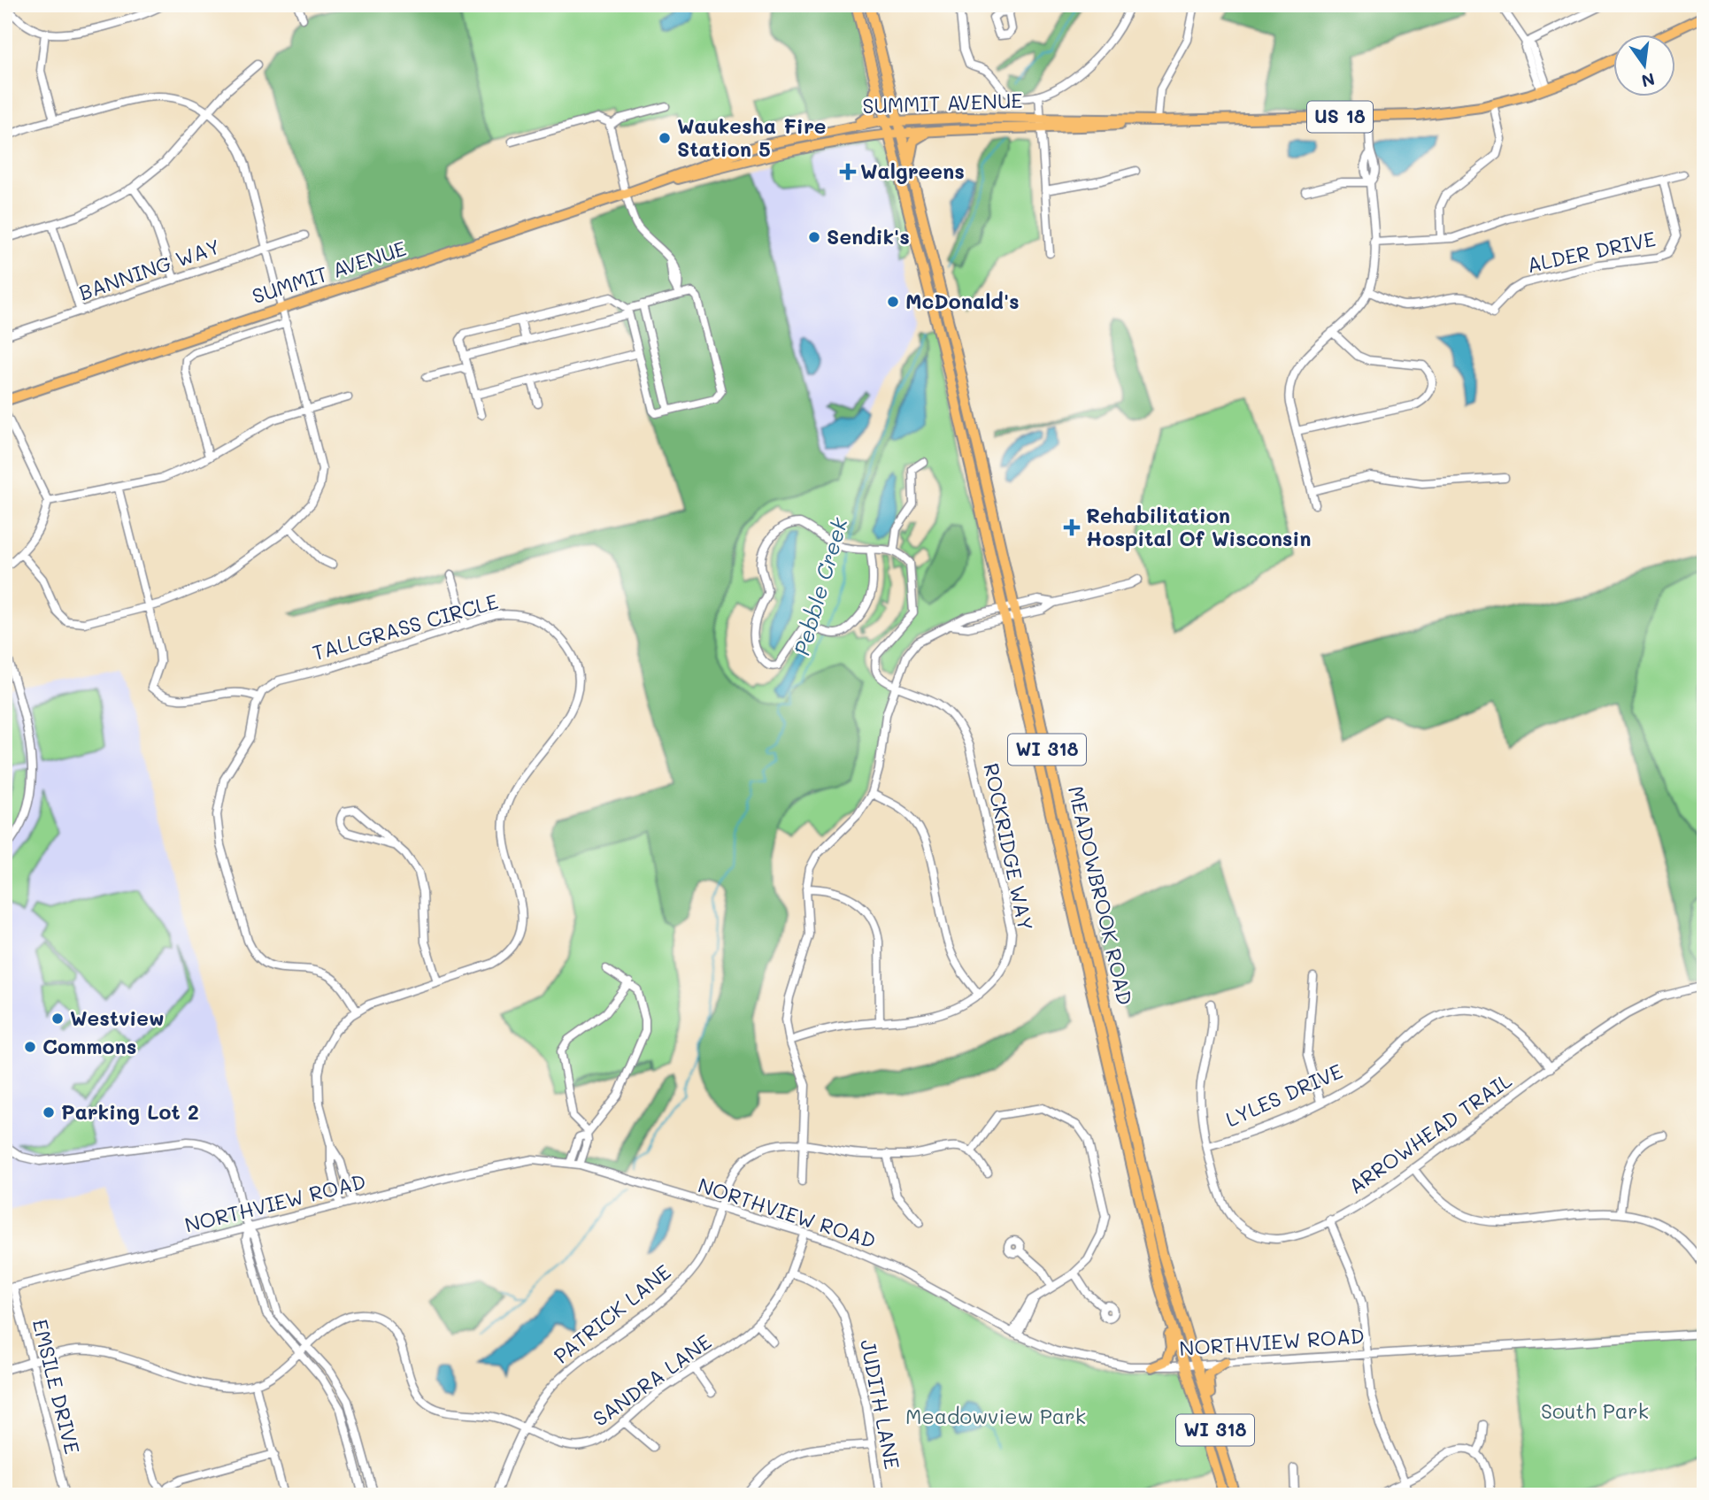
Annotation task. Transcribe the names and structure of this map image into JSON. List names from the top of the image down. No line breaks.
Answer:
{"streets":{"main road":["SUMMIT AVENUE","US 18","WI 318","MEADOWBROOK ROAD"],"street":["ALDER DRIVE","BANNING WAY","TALLGRASS CIRCLE","ROCKRIDGE WAY","LYLES DRIVE","ARROWHEAD TRAIL","NORTHVIEW ROAD","PATRICK LANE","SANDRA LANE","EMSILE DRIVE","JUDITH LANE"]},"crossings":[["SUMMIT AVENUE","MEADOWBROOK ROAD"],["TALLGRASS CIRCLE","NORTHVIEW ROAD"],["MEADOWBROOK ROAD","NORTHVIEW ROAD"],["LYLES DRIVE","ARROWHEAD TRAIL"],["NORTHVIEW ROAD","PATRICK LANE"],["NORTHVIEW ROAD","SANDRA LANE"],["NORTHVIEW ROAD","EMSILE DRIVE"],["PATRICK LANE","SANDRA LANE"],["SANDRA LANE","JUDITH LANE"]],"water":["Pebble Creek"],"parks":["South Park","Meadowview Park"],"places":{"other":["Waukesha Fire Station 5","Sendik's","McDonald's","Westview","Commons","Parking Lot 2"],"health":["Walgreens","Rehabilitation Hospital Of Wisconsin"]},"north":"bottom"}
